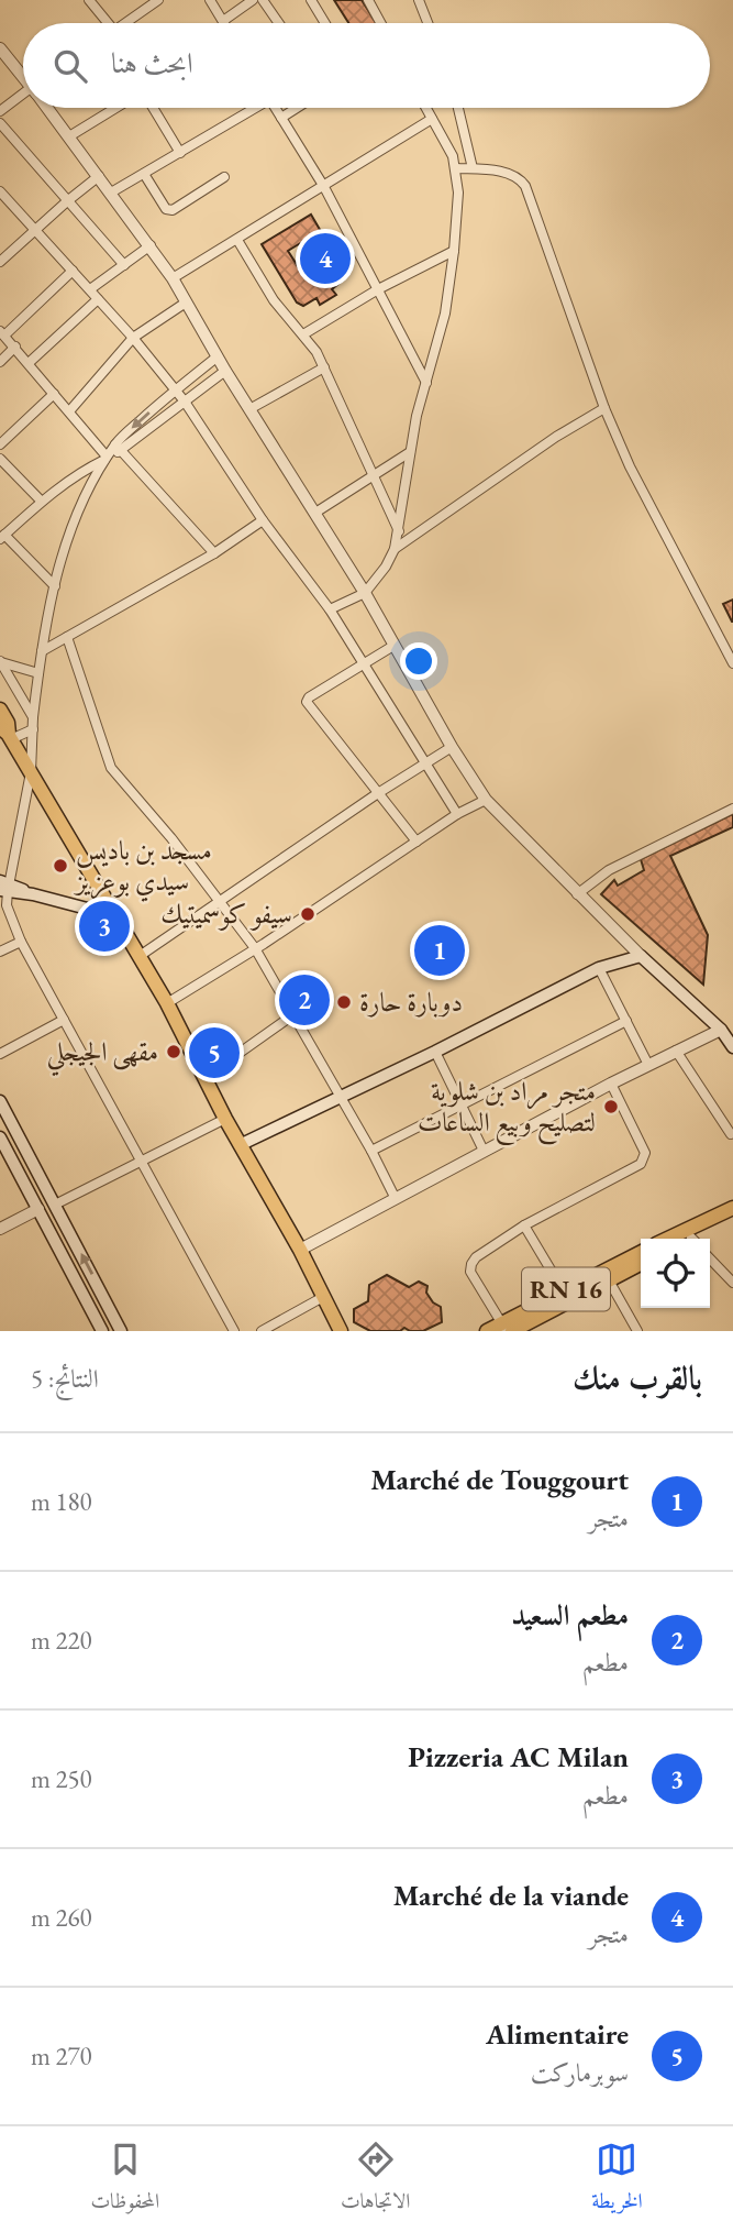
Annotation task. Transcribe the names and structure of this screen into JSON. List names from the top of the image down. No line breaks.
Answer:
{"streets":{"main road":["RN 16"]},"places":["مسجد بن باديس سيدي بوعزيز","سيفو كوسميتيك","دوبارة حارة","مقهى الجيجلي","متجر مراد بن شلوية لتصليح وبيع الساعات"],"page":{"search":"ابحث هنا","pins":["4","3","1","2","5"],"heading":["بالقرب منك","النتائج: 5"],"list":[{"mark":"1","name":"Marché de Touggourt","note":"متجر","value":"180 m"},{"mark":"2","name":"مطعم السعيد","note":"مطعم","value":"220 m"},{"mark":"3","name":"Pizzeria AC Milan","note":"مطعم","value":"250 m"},{"mark":"4","name":"Marché de la viande","note":"متجر","value":"260 m"},{"mark":"5","name":"Alimentaire","note":"سوبرماركت","value":"270 m"}],"nav":["الخريطة","الاتجاهات","المحفوظات"]}}
